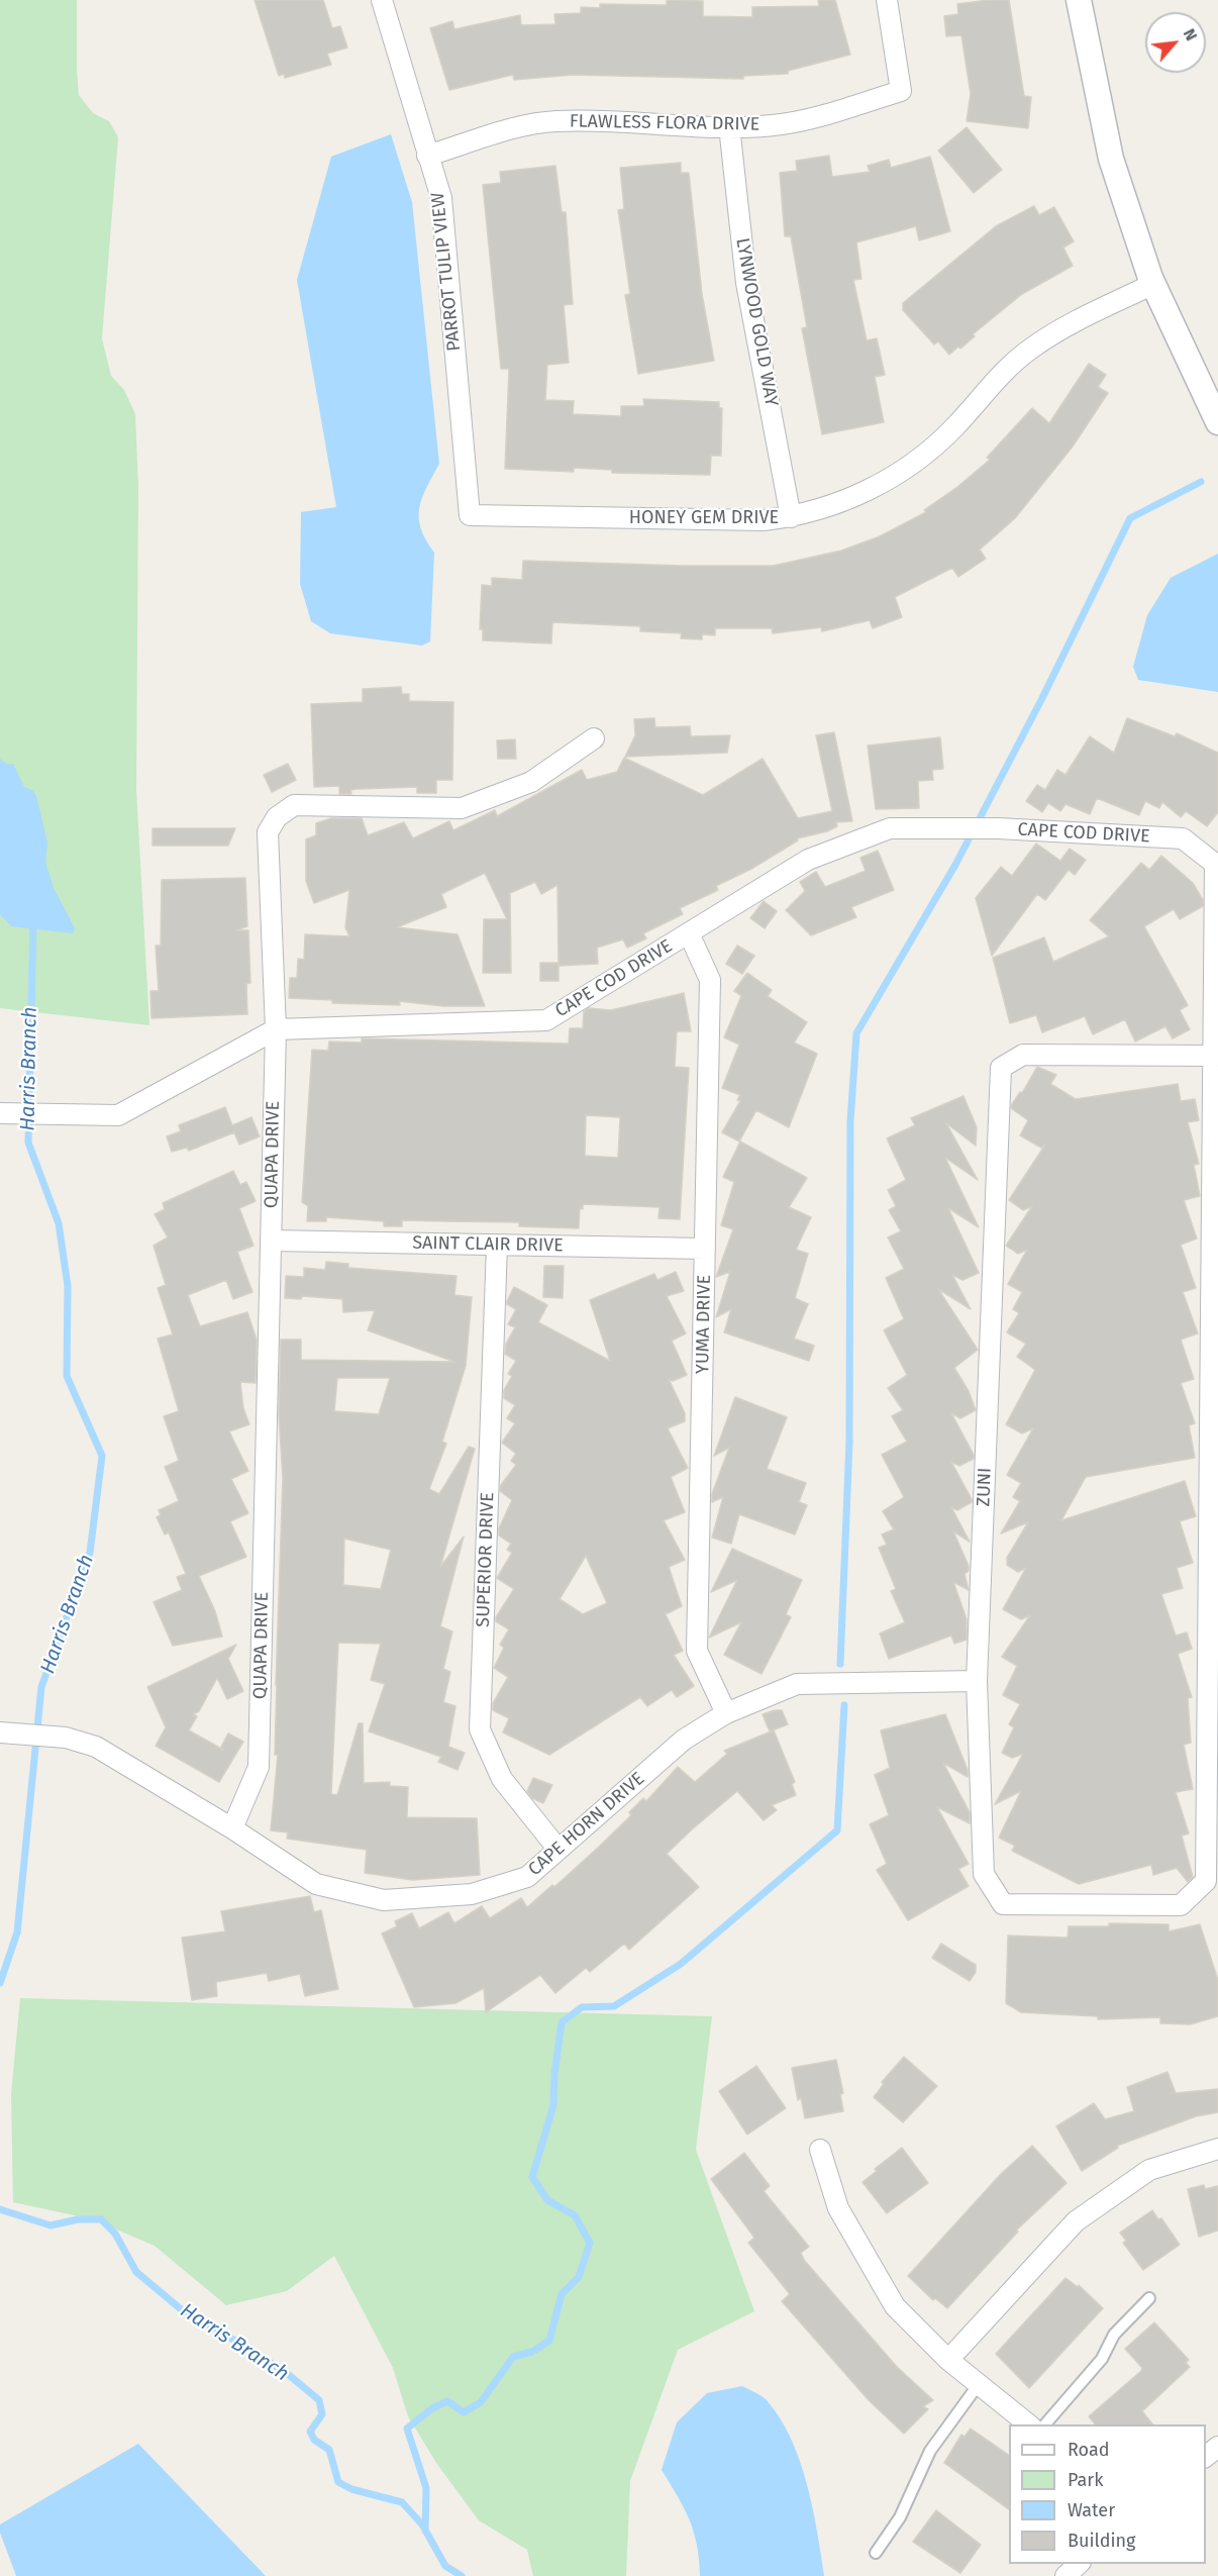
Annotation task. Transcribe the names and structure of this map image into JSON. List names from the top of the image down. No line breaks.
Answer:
{"streets":{"street":["FLAWLESS FLORA DRIVE","PARROT TULIP VIEW","LYNWOOD GOLD WAY","HONEY GEM DRIVE","CAPE COD DRIVE","QUAPA DRIVE","SAINT CLAIR DRIVE","YUMA DRIVE","ZUNI","SUPERIOR DRIVE","CAPE HORN DRIVE"]},"crossings":[["FLAWLESS FLORA DRIVE","PARROT TULIP VIEW"],["FLAWLESS FLORA DRIVE","LYNWOOD GOLD WAY"],["PARROT TULIP VIEW","HONEY GEM DRIVE"],["LYNWOOD GOLD WAY","HONEY GEM DRIVE"],["CAPE COD DRIVE","QUAPA DRIVE"],["CAPE COD DRIVE","YUMA DRIVE"],["CAPE COD DRIVE","ZUNI"],["QUAPA DRIVE","SAINT CLAIR DRIVE"],["QUAPA DRIVE","CAPE HORN DRIVE"],["SAINT CLAIR DRIVE","YUMA DRIVE"],["SAINT CLAIR DRIVE","SUPERIOR DRIVE"],["YUMA DRIVE","CAPE HORN DRIVE"],["ZUNI","CAPE HORN DRIVE"],["SUPERIOR DRIVE","CAPE HORN DRIVE"]],"water":["Harris Branch"],"legend":["Road","Park","Water","Building"],"north":"top right"}
